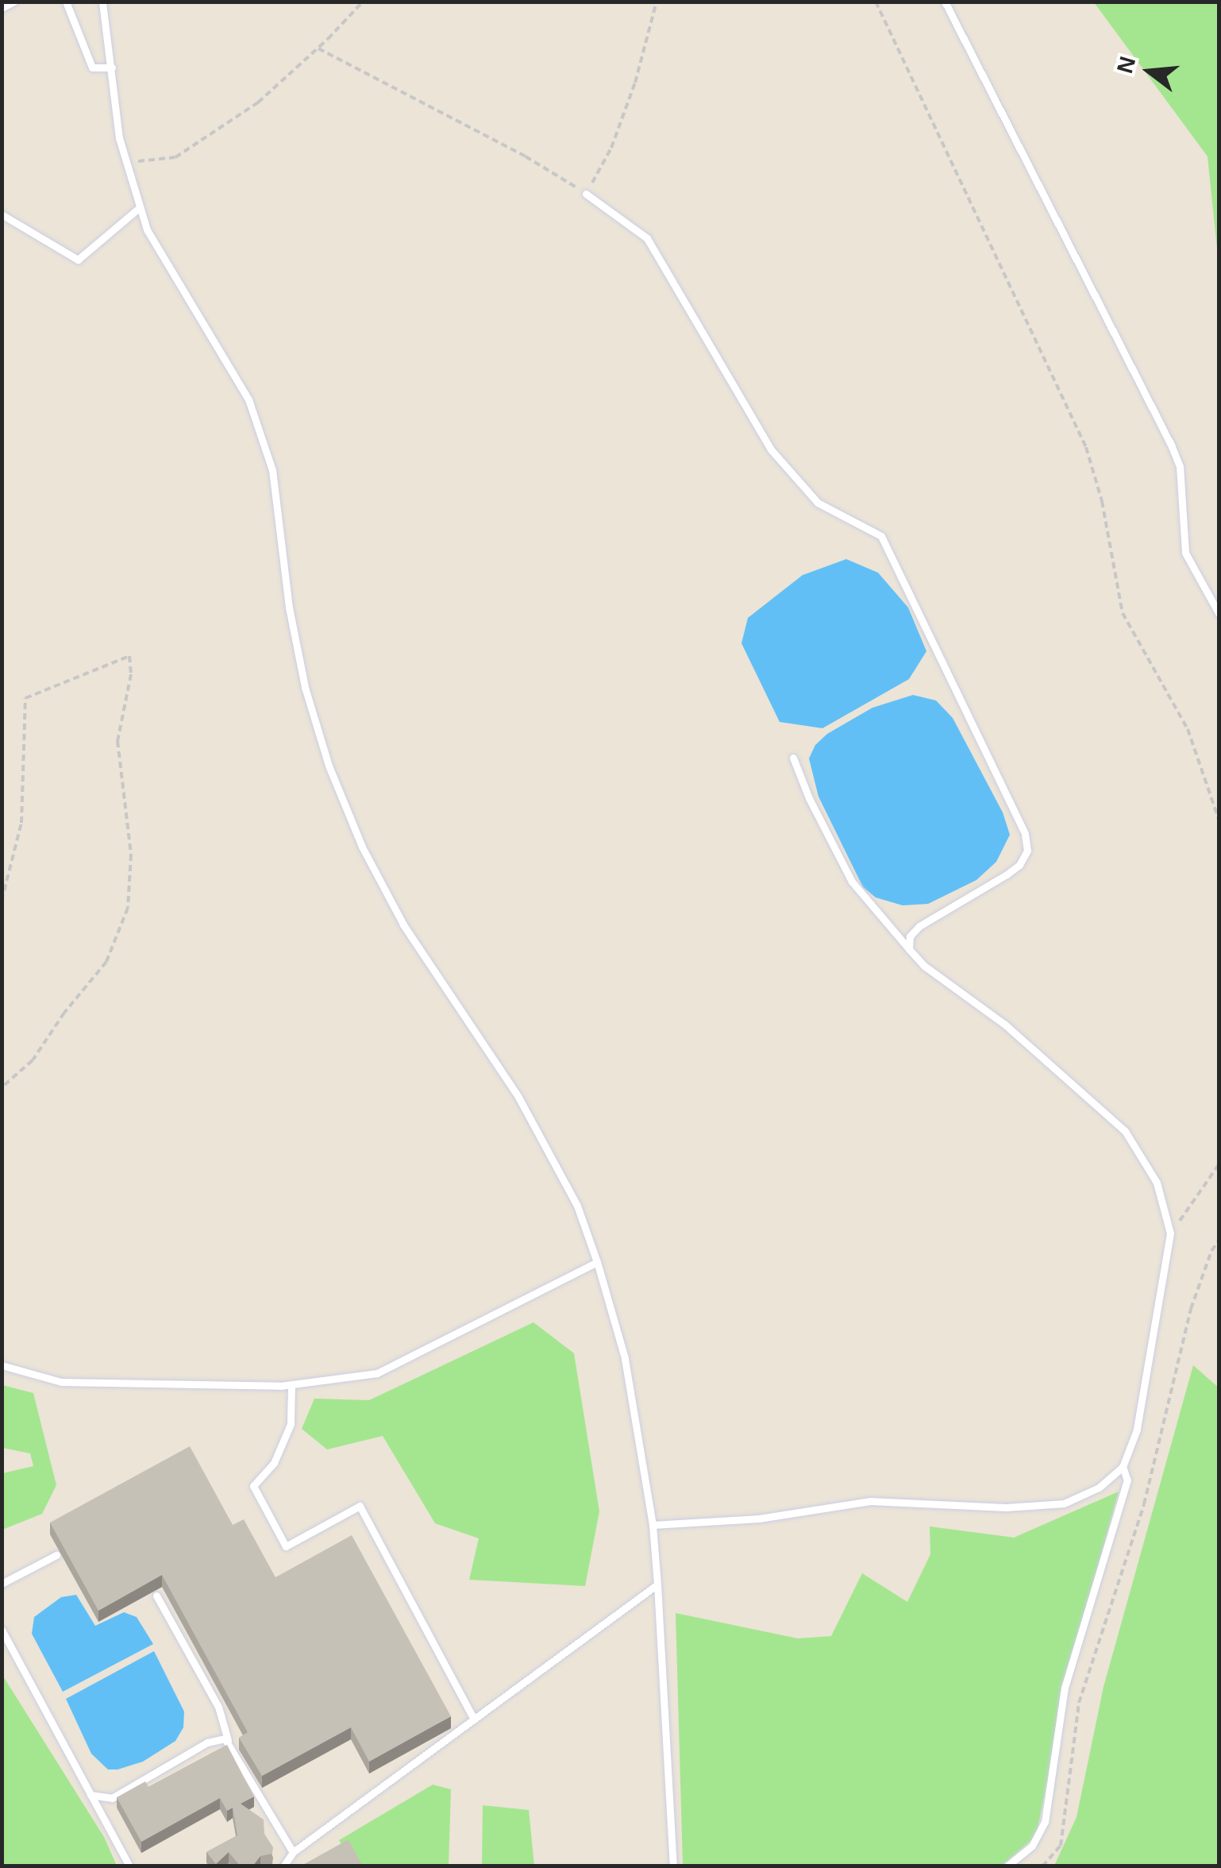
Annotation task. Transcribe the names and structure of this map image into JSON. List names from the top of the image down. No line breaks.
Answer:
{"north":"left"}
